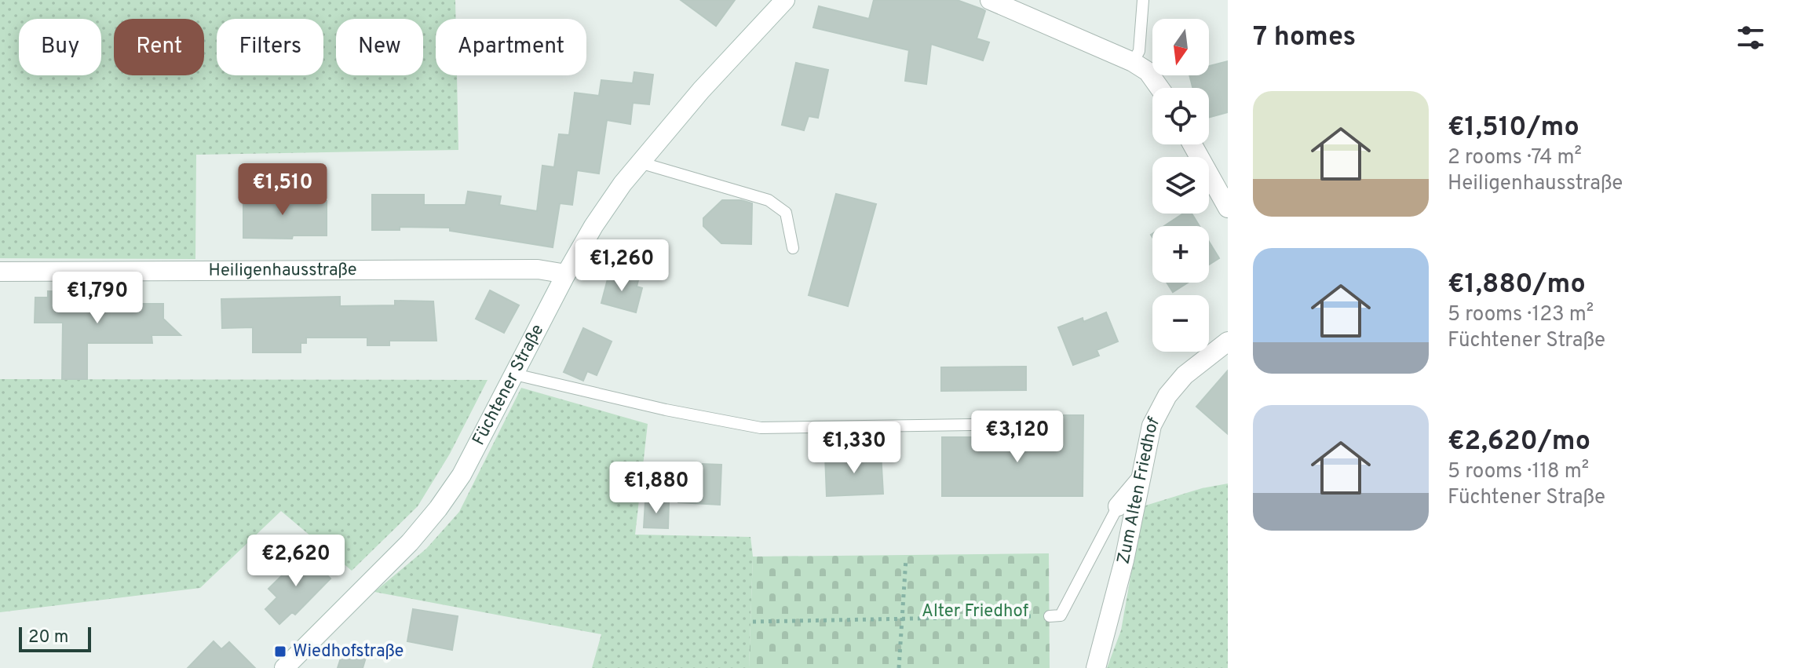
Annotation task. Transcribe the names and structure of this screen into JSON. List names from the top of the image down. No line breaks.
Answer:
{"streets":{"street":["Heiligenhausstraße","Füchtener Straße","Zum Alten Friedhof"]},"crossings":[["Heiligenhausstraße","Füchtener Straße"]],"parks":["Alter Friedhof"],"places":{"transit":["Wiedhofstraße"]},"scale_bar":"20 m","north":"bottom","page":{"heading":"7 homes","map_buttons":["+","−"],"chip":["Buy","Rent","Filters","New","Apartment"],"list":[{"name":"€1,510/mo","note":"2 rooms · 74 m² · Heiligenhausstraße"},{"name":"€1,880/mo","note":"5 rooms · 123 m² · Füchtener Straße"},{"name":"€2,620/mo","note":"5 rooms · 118 m² · Füchtener Straße"}],"price":["€1,510","€1,260","€1,790","€3,120","€1,330","€1,880","€2,620"],"scale":"20 m"}}
